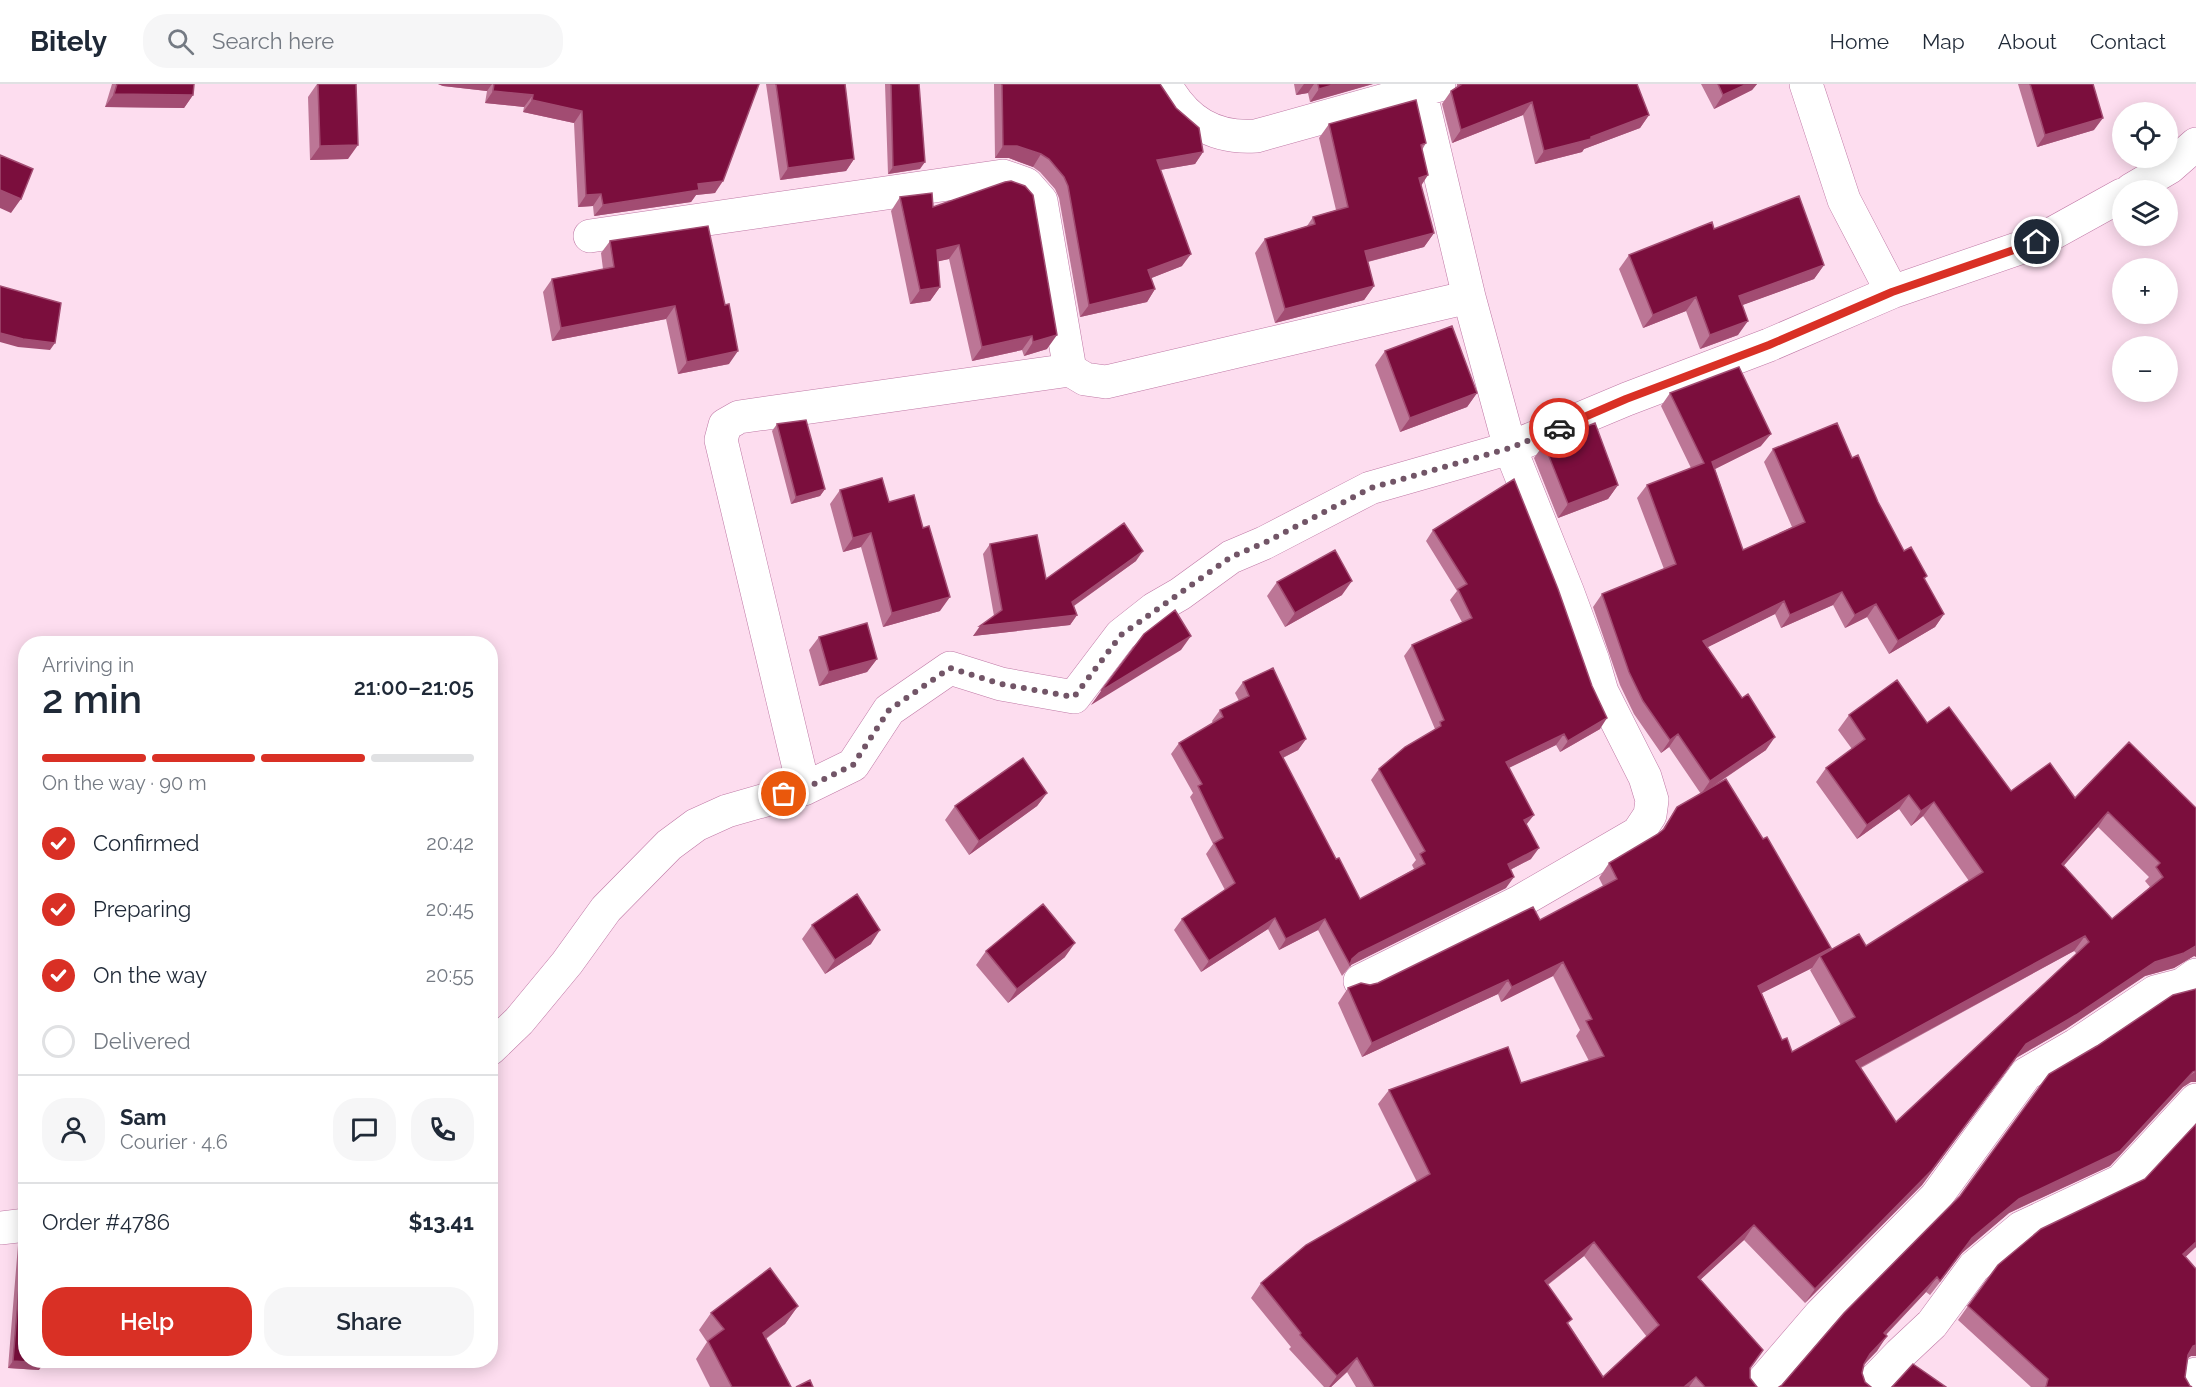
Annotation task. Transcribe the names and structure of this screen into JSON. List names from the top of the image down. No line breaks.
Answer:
{"page":{"header":"Bitely","search":"Search here","nav":["Home","Map","About","Contact"],"map_buttons":["+","−"],"heading":["2 min","Arriving in","21:00–21:05"],"panel":["Sam","Courier · 4.6","Order #4786","$13.41"],"bar":"On the way · 90 m","list":[["Confirmed","20:42"],["Preparing","20:45"],["On the way","20:55"],"Delivered"],"buttons":["Help","Share"]}}
